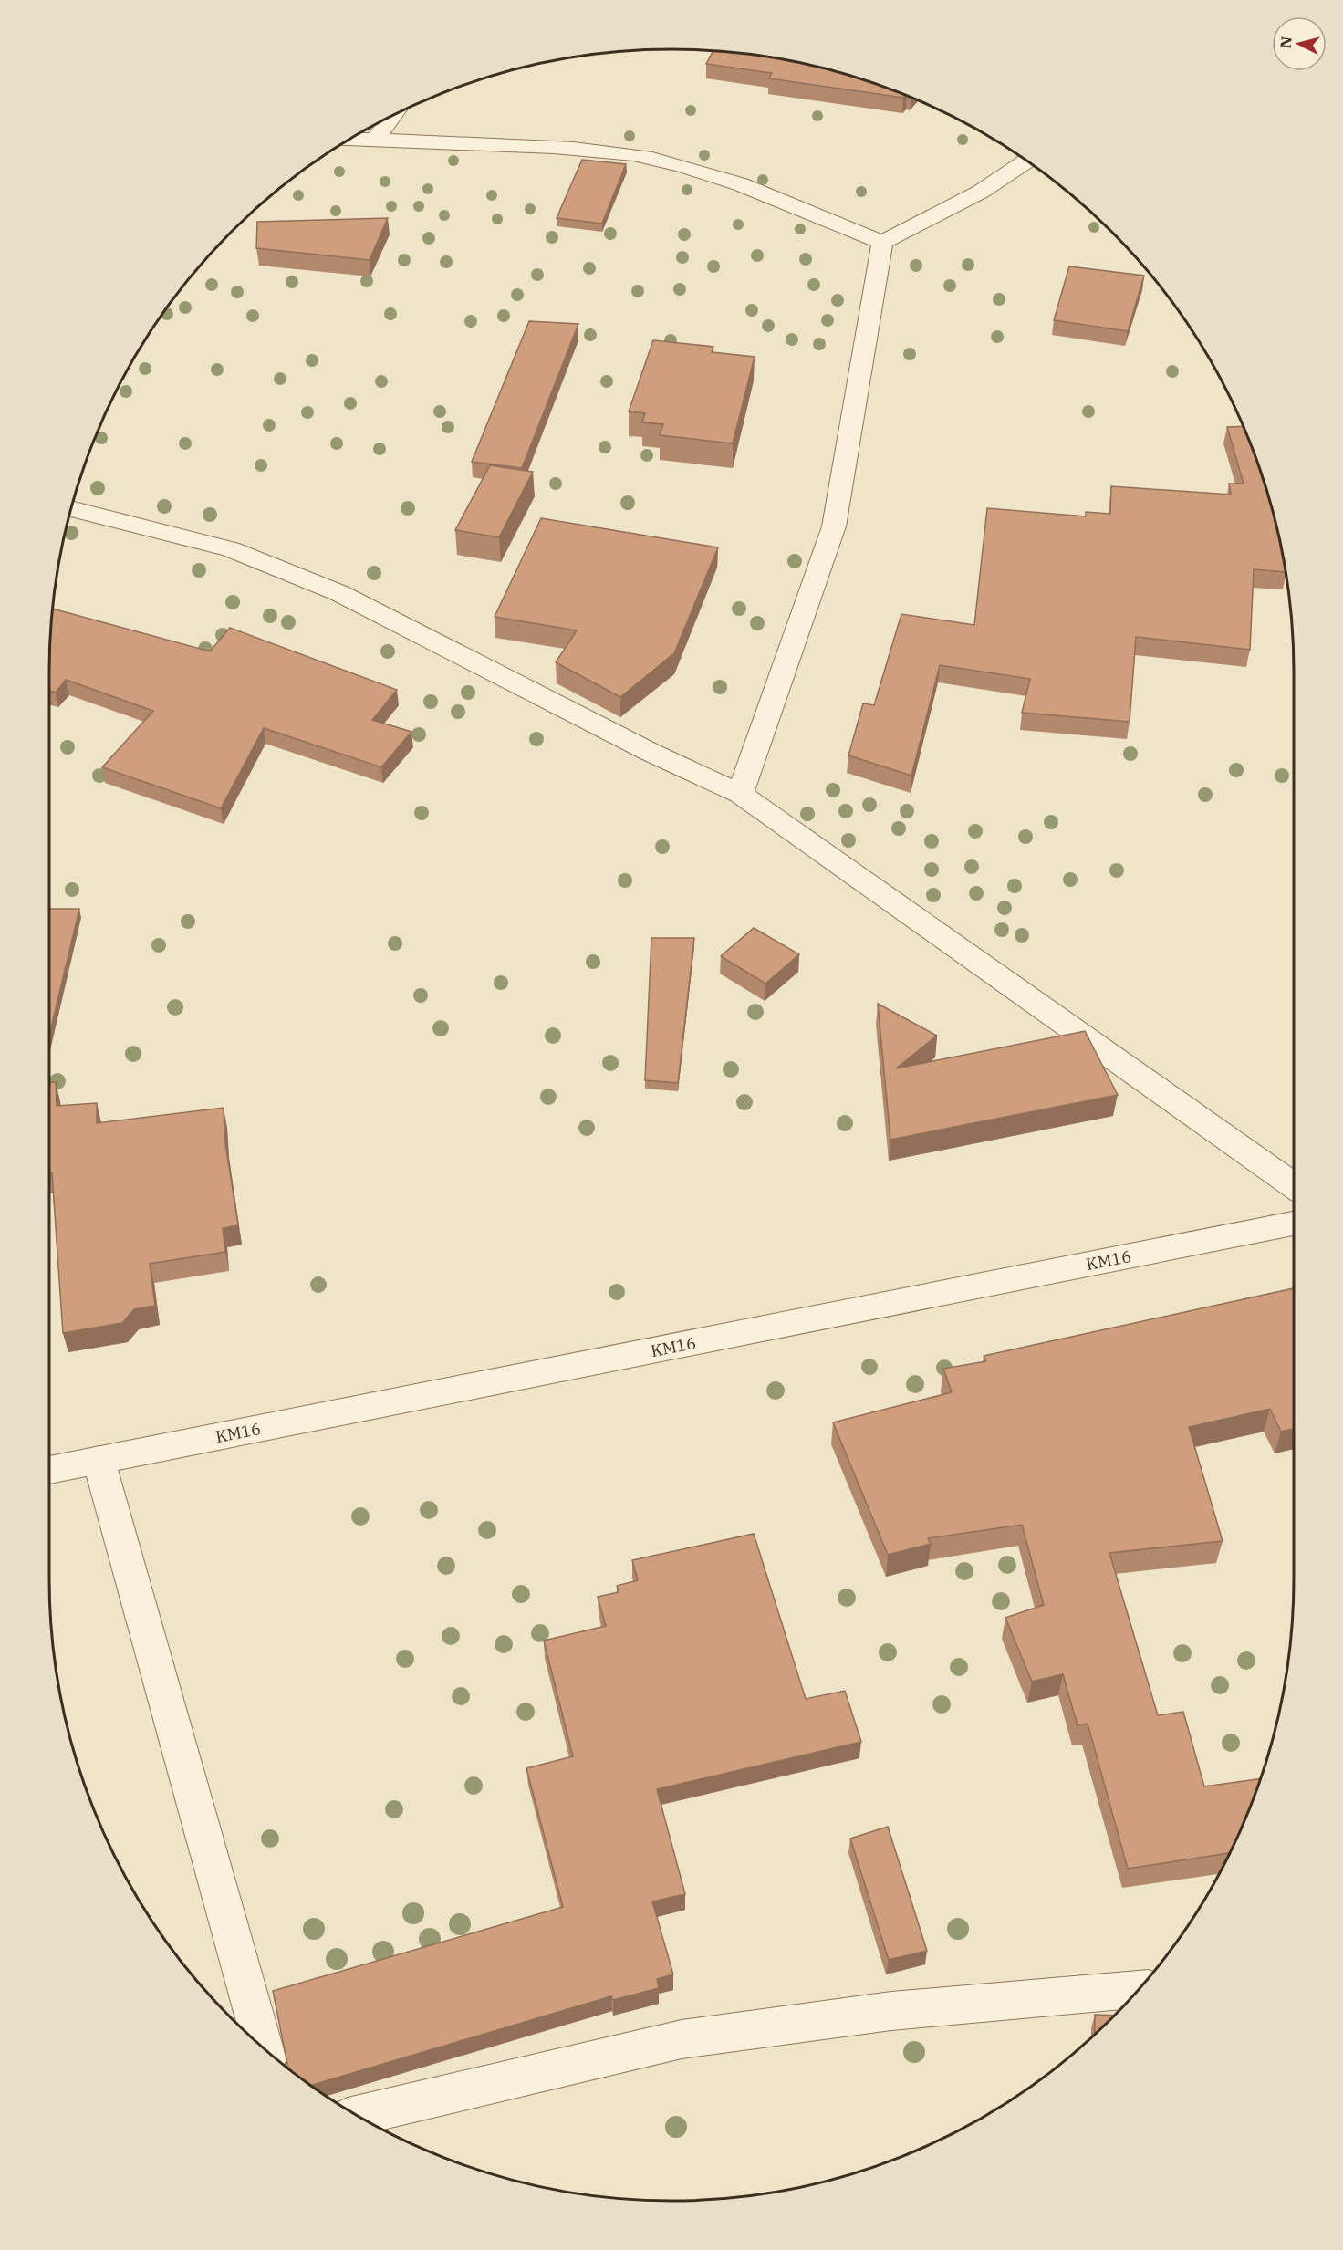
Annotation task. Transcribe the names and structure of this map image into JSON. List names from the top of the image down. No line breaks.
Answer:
{"streets":{"street":["KM16"]},"north":"left"}
